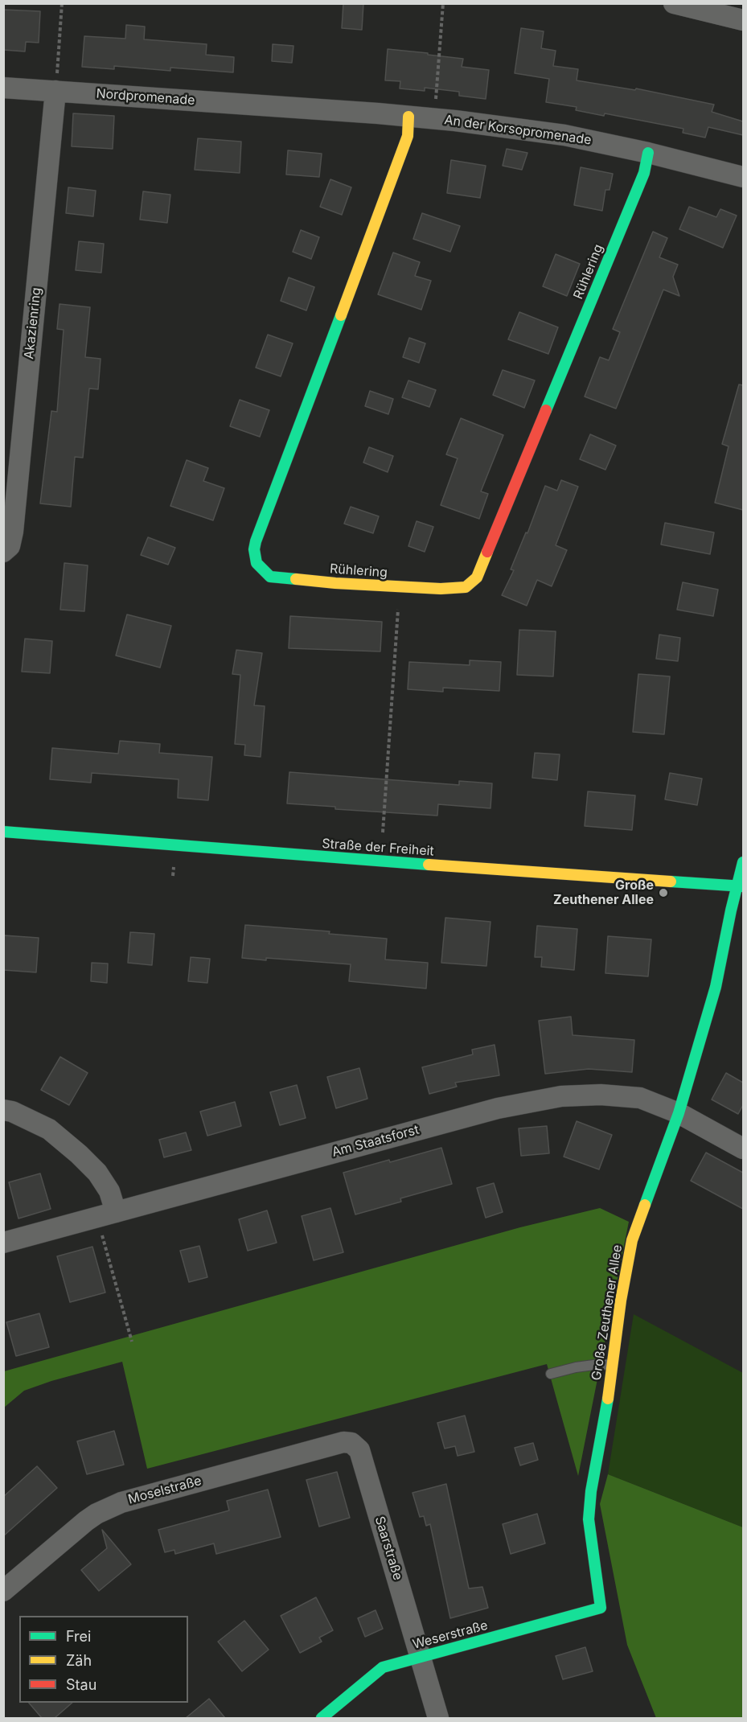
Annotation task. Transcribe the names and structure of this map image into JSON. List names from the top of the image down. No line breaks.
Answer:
{"streets":{"street":["Nordpromenade","An der Korsopromenade","Rühlering","Akazienring","Straße der Freiheit","Am Staatsforst","Große Zeuthener Allee","Moselstraße","Saarstraße","Weserstraße"]},"crossings":[["Nordpromenade","An der Korsopromenade"],["Nordpromenade","Akazienring"],["An der Korsopromenade","Rühlering"],["Straße der Freiheit","Große Zeuthener Allee"],["Am Staatsforst","Große Zeuthener Allee"],["Große Zeuthener Allee","Weserstraße"],["Moselstraße","Saarstraße"],["Saarstraße","Weserstraße"]],"places":["Große Zeuthener Allee"],"legend":["Frei","Zäh","Stau"]}
